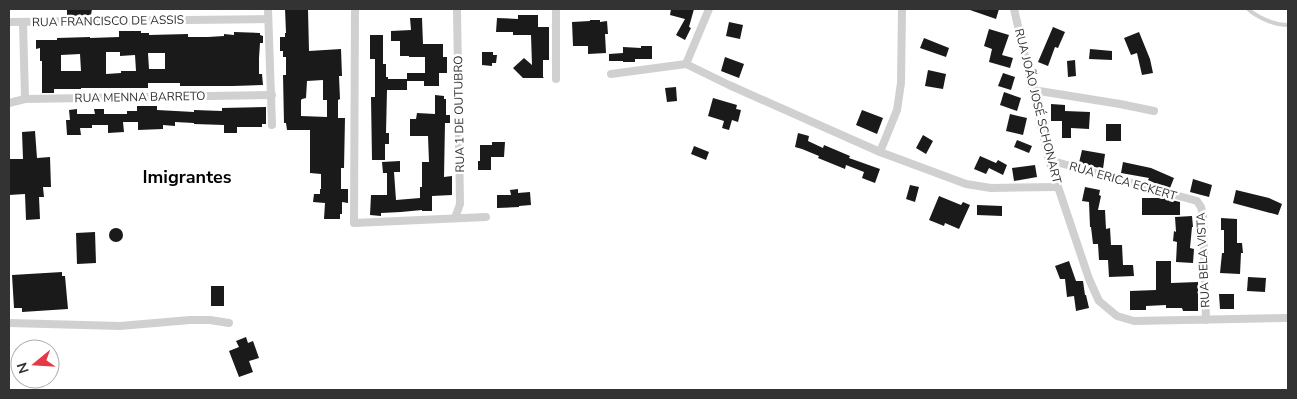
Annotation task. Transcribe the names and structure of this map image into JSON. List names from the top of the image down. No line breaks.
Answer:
{"streets":{"street":["RUA FRANCISCO DE ASSIS","RUA MENNA BARRETO","RUA JOÃO JOSÉ SCHONART","RUA 1 DE OUTUBRO","RUA ERICA ECKERT","RUA BELA VISTA"]},"crossings":[["RUA JOÃO JOSÉ SCHONART","RUA ERICA ECKERT"],["RUA JOÃO JOSÉ SCHONART","RUA BELA VISTA"],["RUA ERICA ECKERT","RUA BELA VISTA"]],"districts":["Imigrantes"],"north":"left"}
